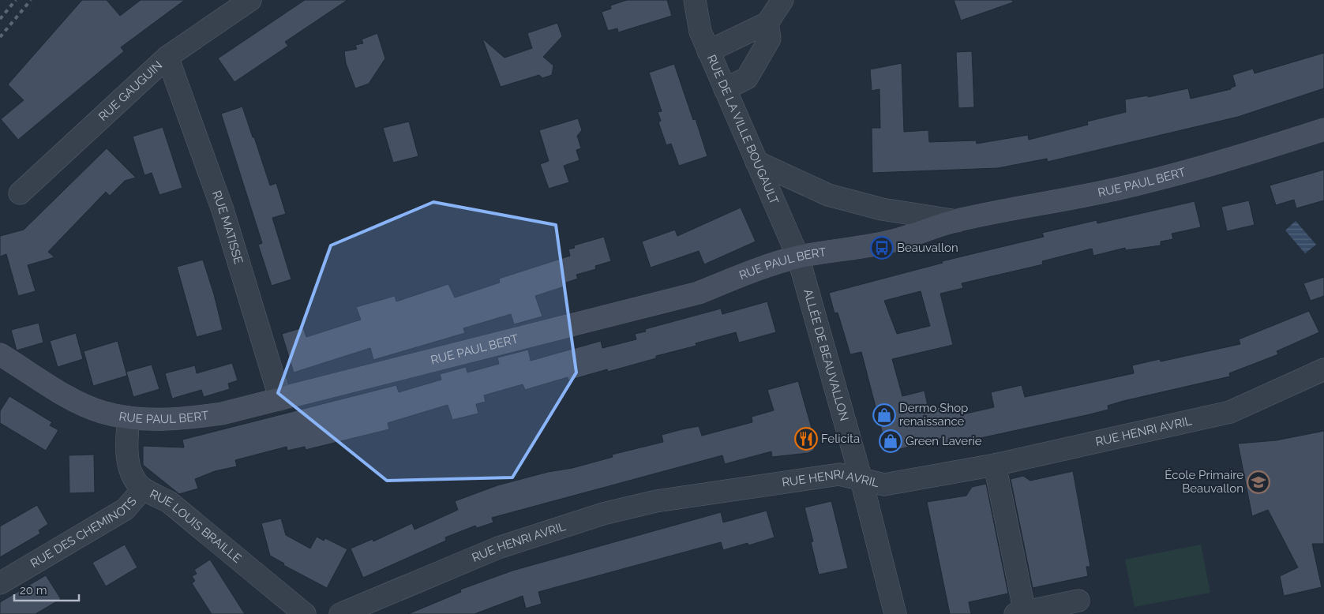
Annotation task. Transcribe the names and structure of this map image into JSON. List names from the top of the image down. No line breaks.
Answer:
{"streets":{"main road":["RUE PAUL BERT"],"street":["RUE GAUGUIN","RUE DE LA VILLE BOUGAULT","RUE MATISSE","ALLÉE DE BEAUVALLON","RUE HENRI AVRIL","RUE LOUIS BRAILLE","RUE DES CHEMINOTS"]},"crossings":[["RUE GAUGUIN","RUE MATISSE"],["RUE DE LA VILLE BOUGAULT","RUE PAUL BERT"],["RUE DE LA VILLE BOUGAULT","ALLÉE DE BEAUVALLON"],["RUE PAUL BERT","RUE MATISSE"],["RUE PAUL BERT","ALLÉE DE BEAUVALLON"],["RUE PAUL BERT","RUE LOUIS BRAILLE"],["ALLÉE DE BEAUVALLON","RUE HENRI AVRIL"],["RUE LOUIS BRAILLE","RUE DES CHEMINOTS"]],"places":{"bus stop":["Beauvallon"],"shop":["Dermo Shop renaissance","Green Laverie"],"restaurant":["Felicita"],"school or university":["École Primaire Beauvallon"]},"scale_bar":"20 m"}
